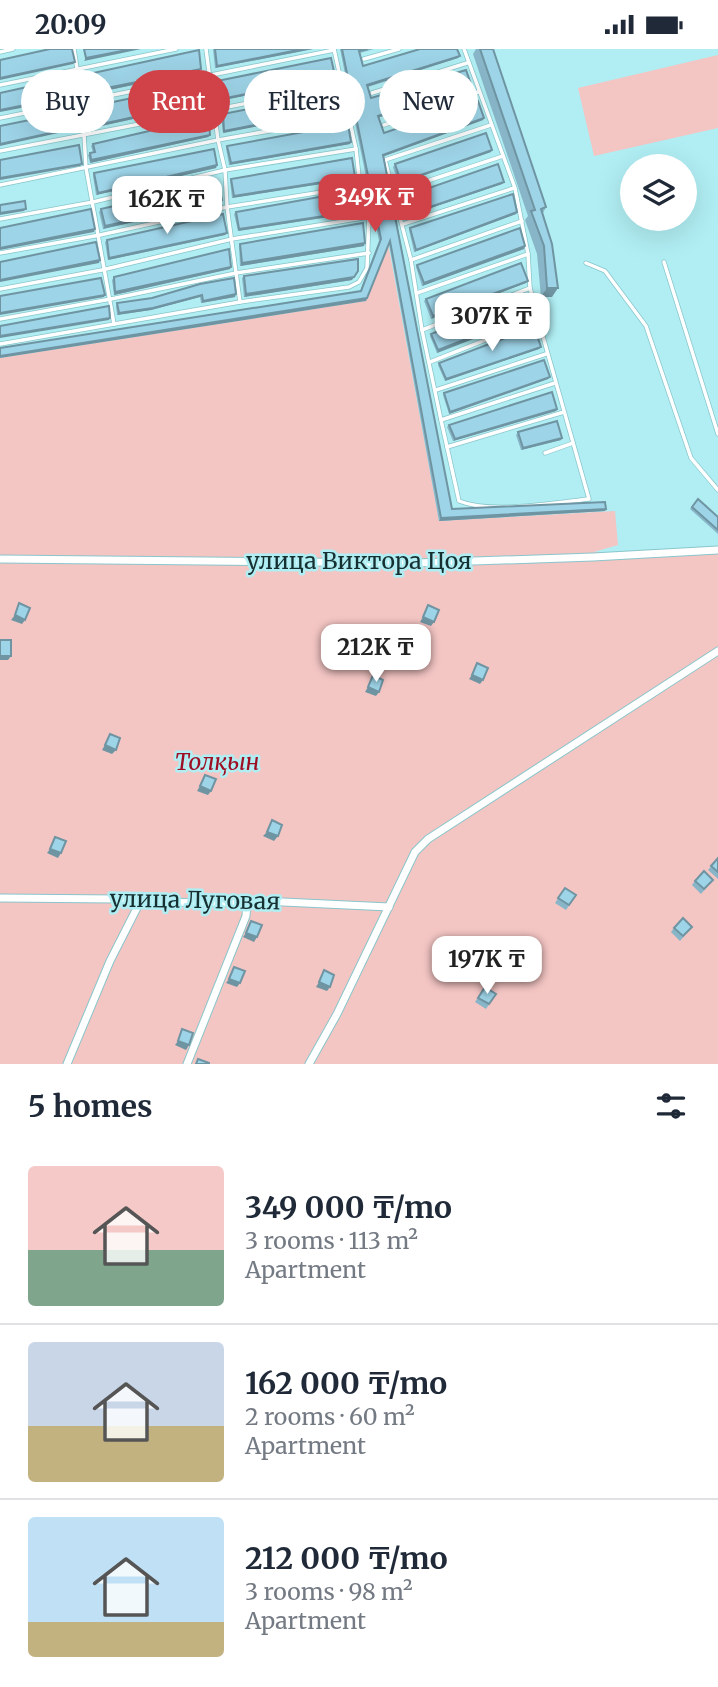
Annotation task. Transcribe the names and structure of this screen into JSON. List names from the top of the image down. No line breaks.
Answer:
{"streets":{"street":["улица Виктора Цоя","улица Луговая"]},"parks":["Толқын"],"page":{"status":"20:09","chip":["Buy","Rent","Filters","New"],"price":["349K ₸","162K ₸","307K ₸","212K ₸","197K ₸"],"heading":"5 homes","list":[{"name":"349 000 ₸/mo","note":"3 rooms · 113 m² · Apartment"},{"name":"162 000 ₸/mo","note":"2 rooms · 60 m² · Apartment"},{"name":"212 000 ₸/mo","note":"3 rooms · 98 m² · Apartment"}]}}
